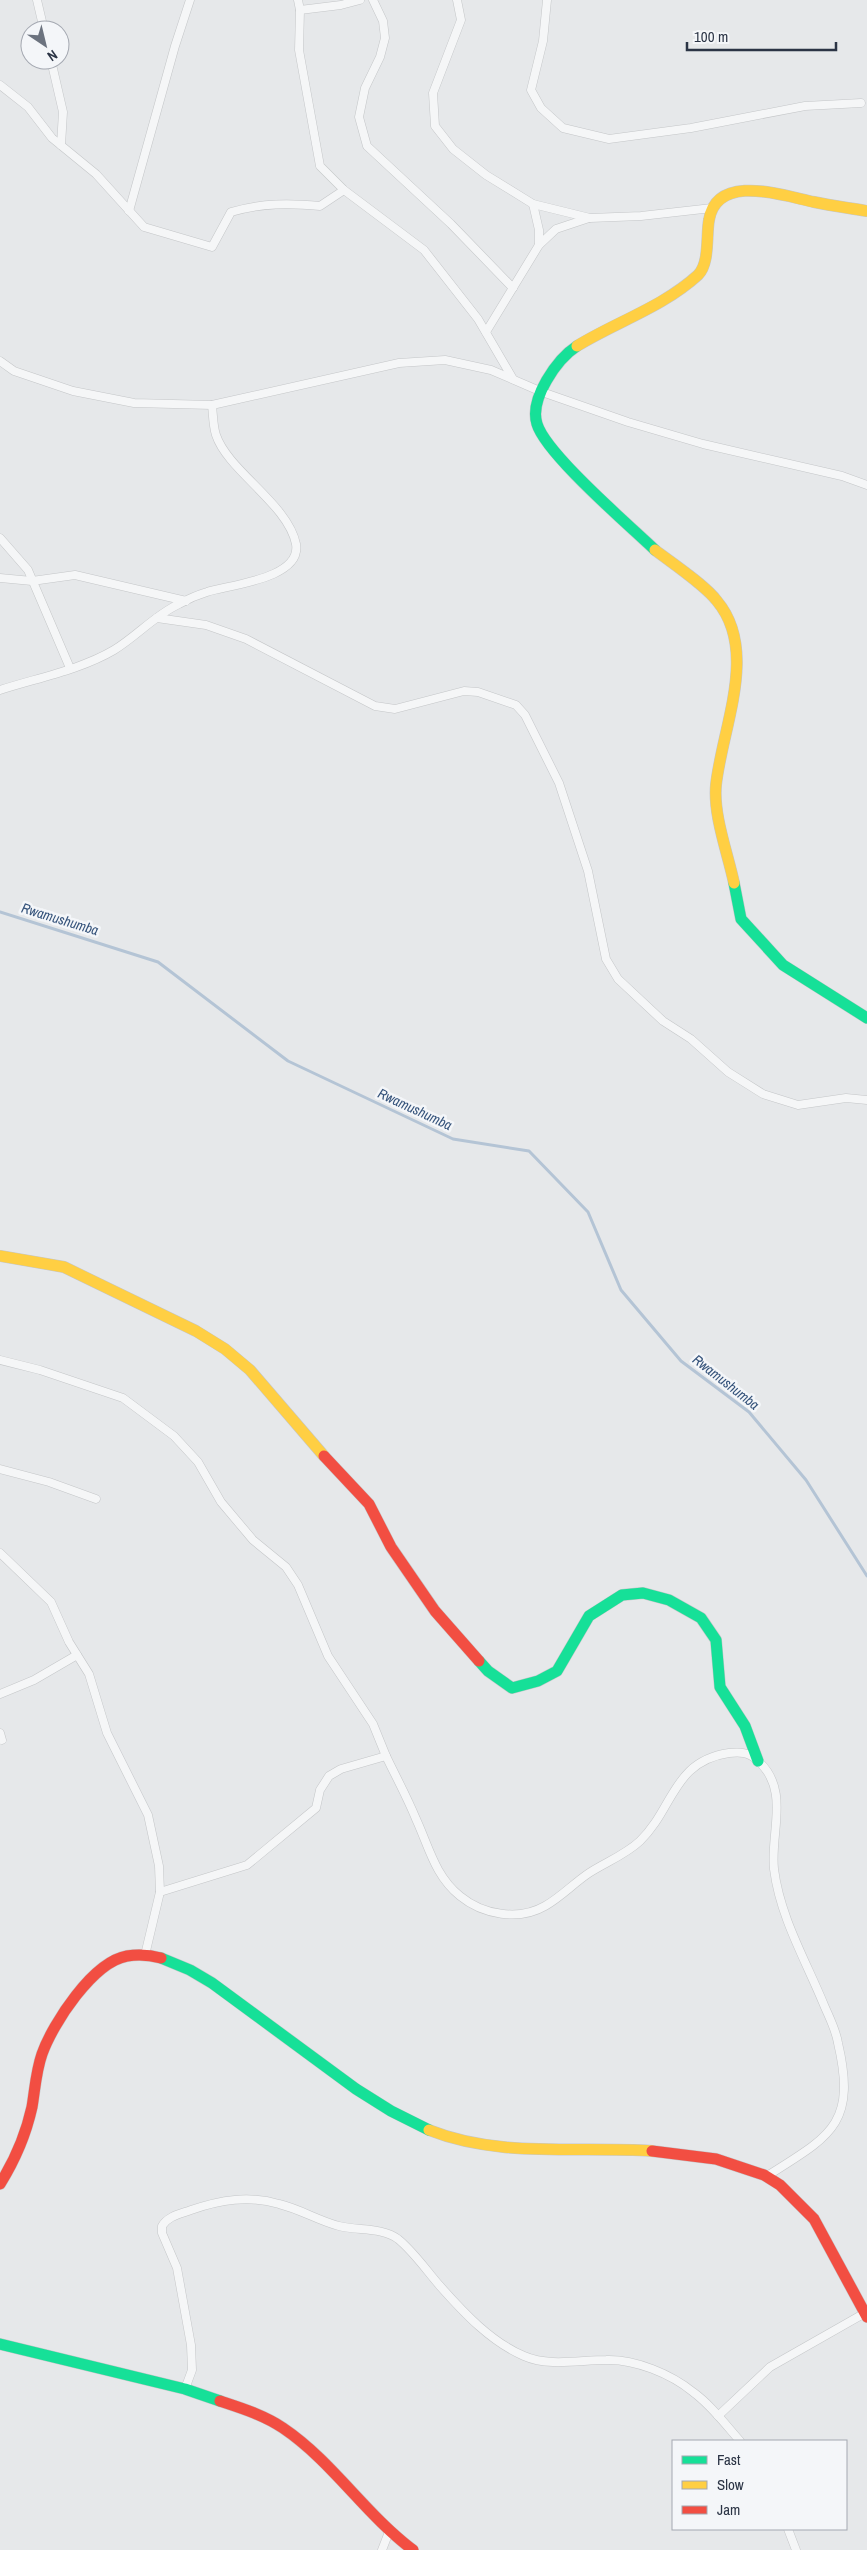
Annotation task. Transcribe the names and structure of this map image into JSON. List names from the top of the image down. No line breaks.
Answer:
{"water":["Rwamushumba"],"legend":["Fast","Slow","Jam"],"scale_bar":"100 m","north":"bottom right"}
